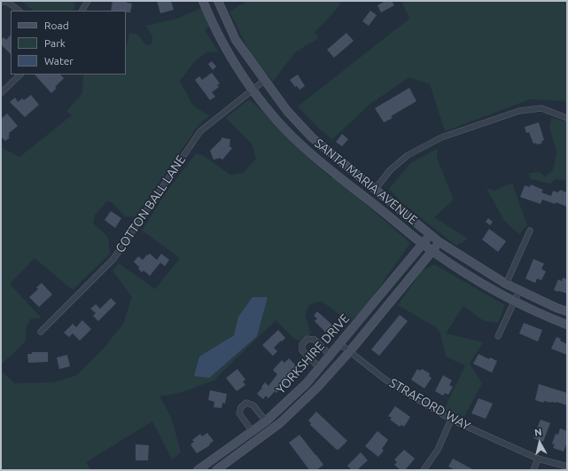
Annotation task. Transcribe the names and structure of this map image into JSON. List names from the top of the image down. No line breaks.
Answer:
{"streets":{"street":["SANTA MARIA AVENUE","COTTON BALL LANE","YORKSHIRE DRIVE","STRAFORD WAY"]},"crossings":[["SANTA MARIA AVENUE","COTTON BALL LANE"],["SANTA MARIA AVENUE","YORKSHIRE DRIVE"],["YORKSHIRE DRIVE","STRAFORD WAY"]],"legend":["Road","Park","Water"],"north":"top"}
